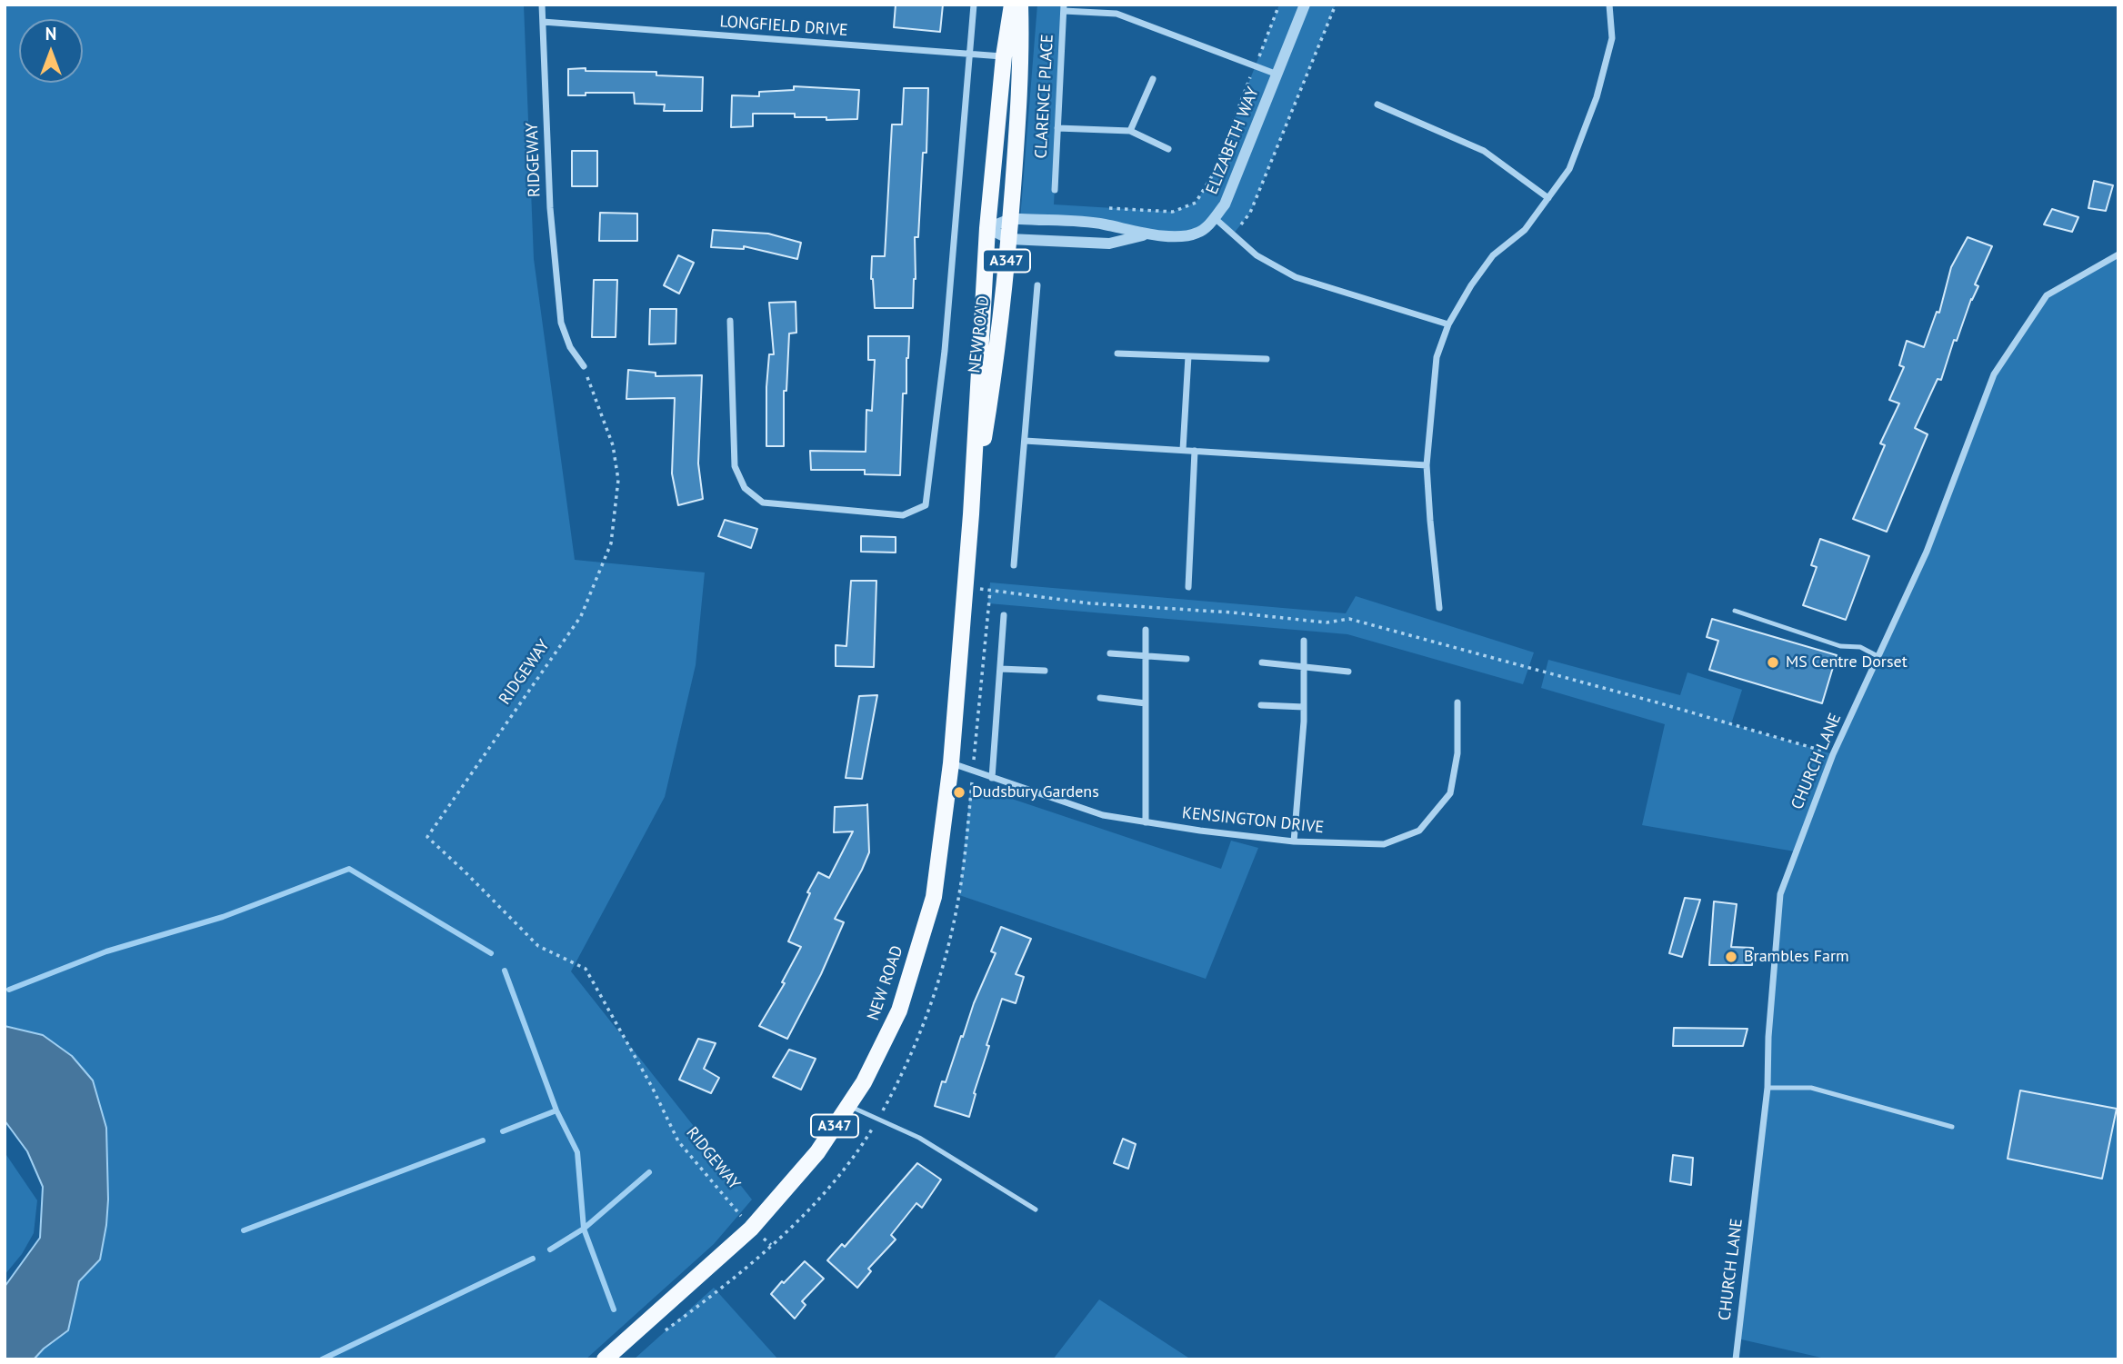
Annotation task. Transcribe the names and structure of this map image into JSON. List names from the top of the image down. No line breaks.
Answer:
{"streets":{"main road":["A347","NEW ROAD"],"street":["LONGFIELD DRIVE","CLARENCE PLACE","ELIZABETH WAY","RIDGEWAY","CHURCH LANE","KENSINGTON DRIVE"]},"crossings":[["LONGFIELD DRIVE","RIDGEWAY"],["LONGFIELD DRIVE","NEW ROAD"],["ELIZABETH WAY","NEW ROAD"],["RIDGEWAY","NEW ROAD"],["NEW ROAD","KENSINGTON DRIVE"]],"places":["MS Centre Dorset","Dudsbury Gardens","Brambles Farm"],"north":"top"}
